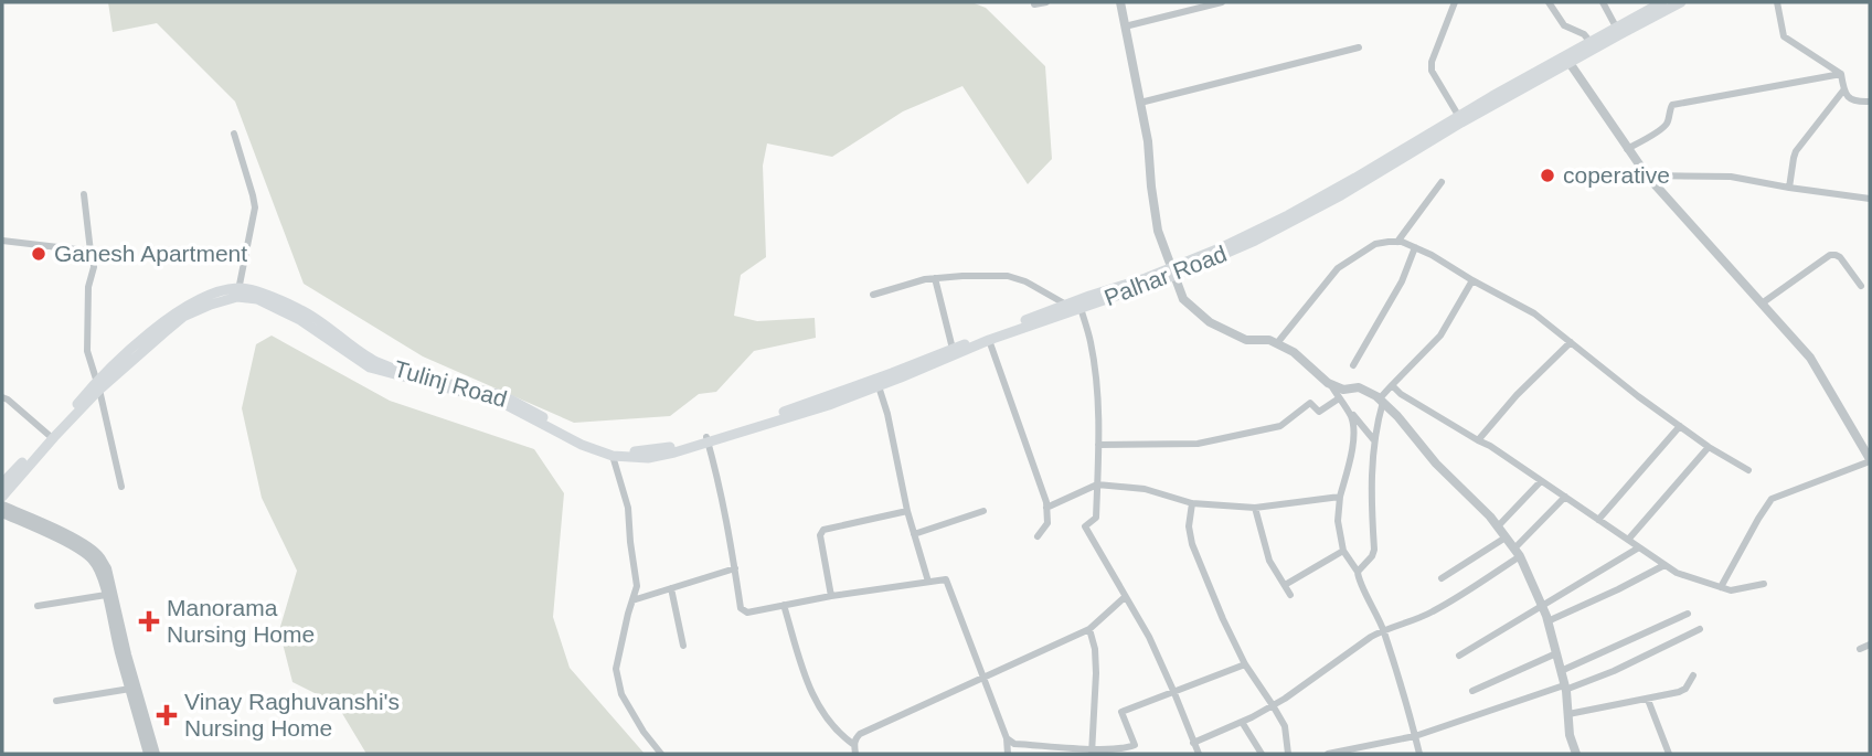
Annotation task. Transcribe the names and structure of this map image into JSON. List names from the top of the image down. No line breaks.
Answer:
{"streets":{"main road":["Palhar Road","Tulinj Road"]},"crossings":[["Palhar Road","Tulinj Road"]],"places":{"other":["coperative","Ganesh Apartment"],"health":["Manorama Nursing Home","Vinay Raghuvanshi's Nursing Home"]}}
